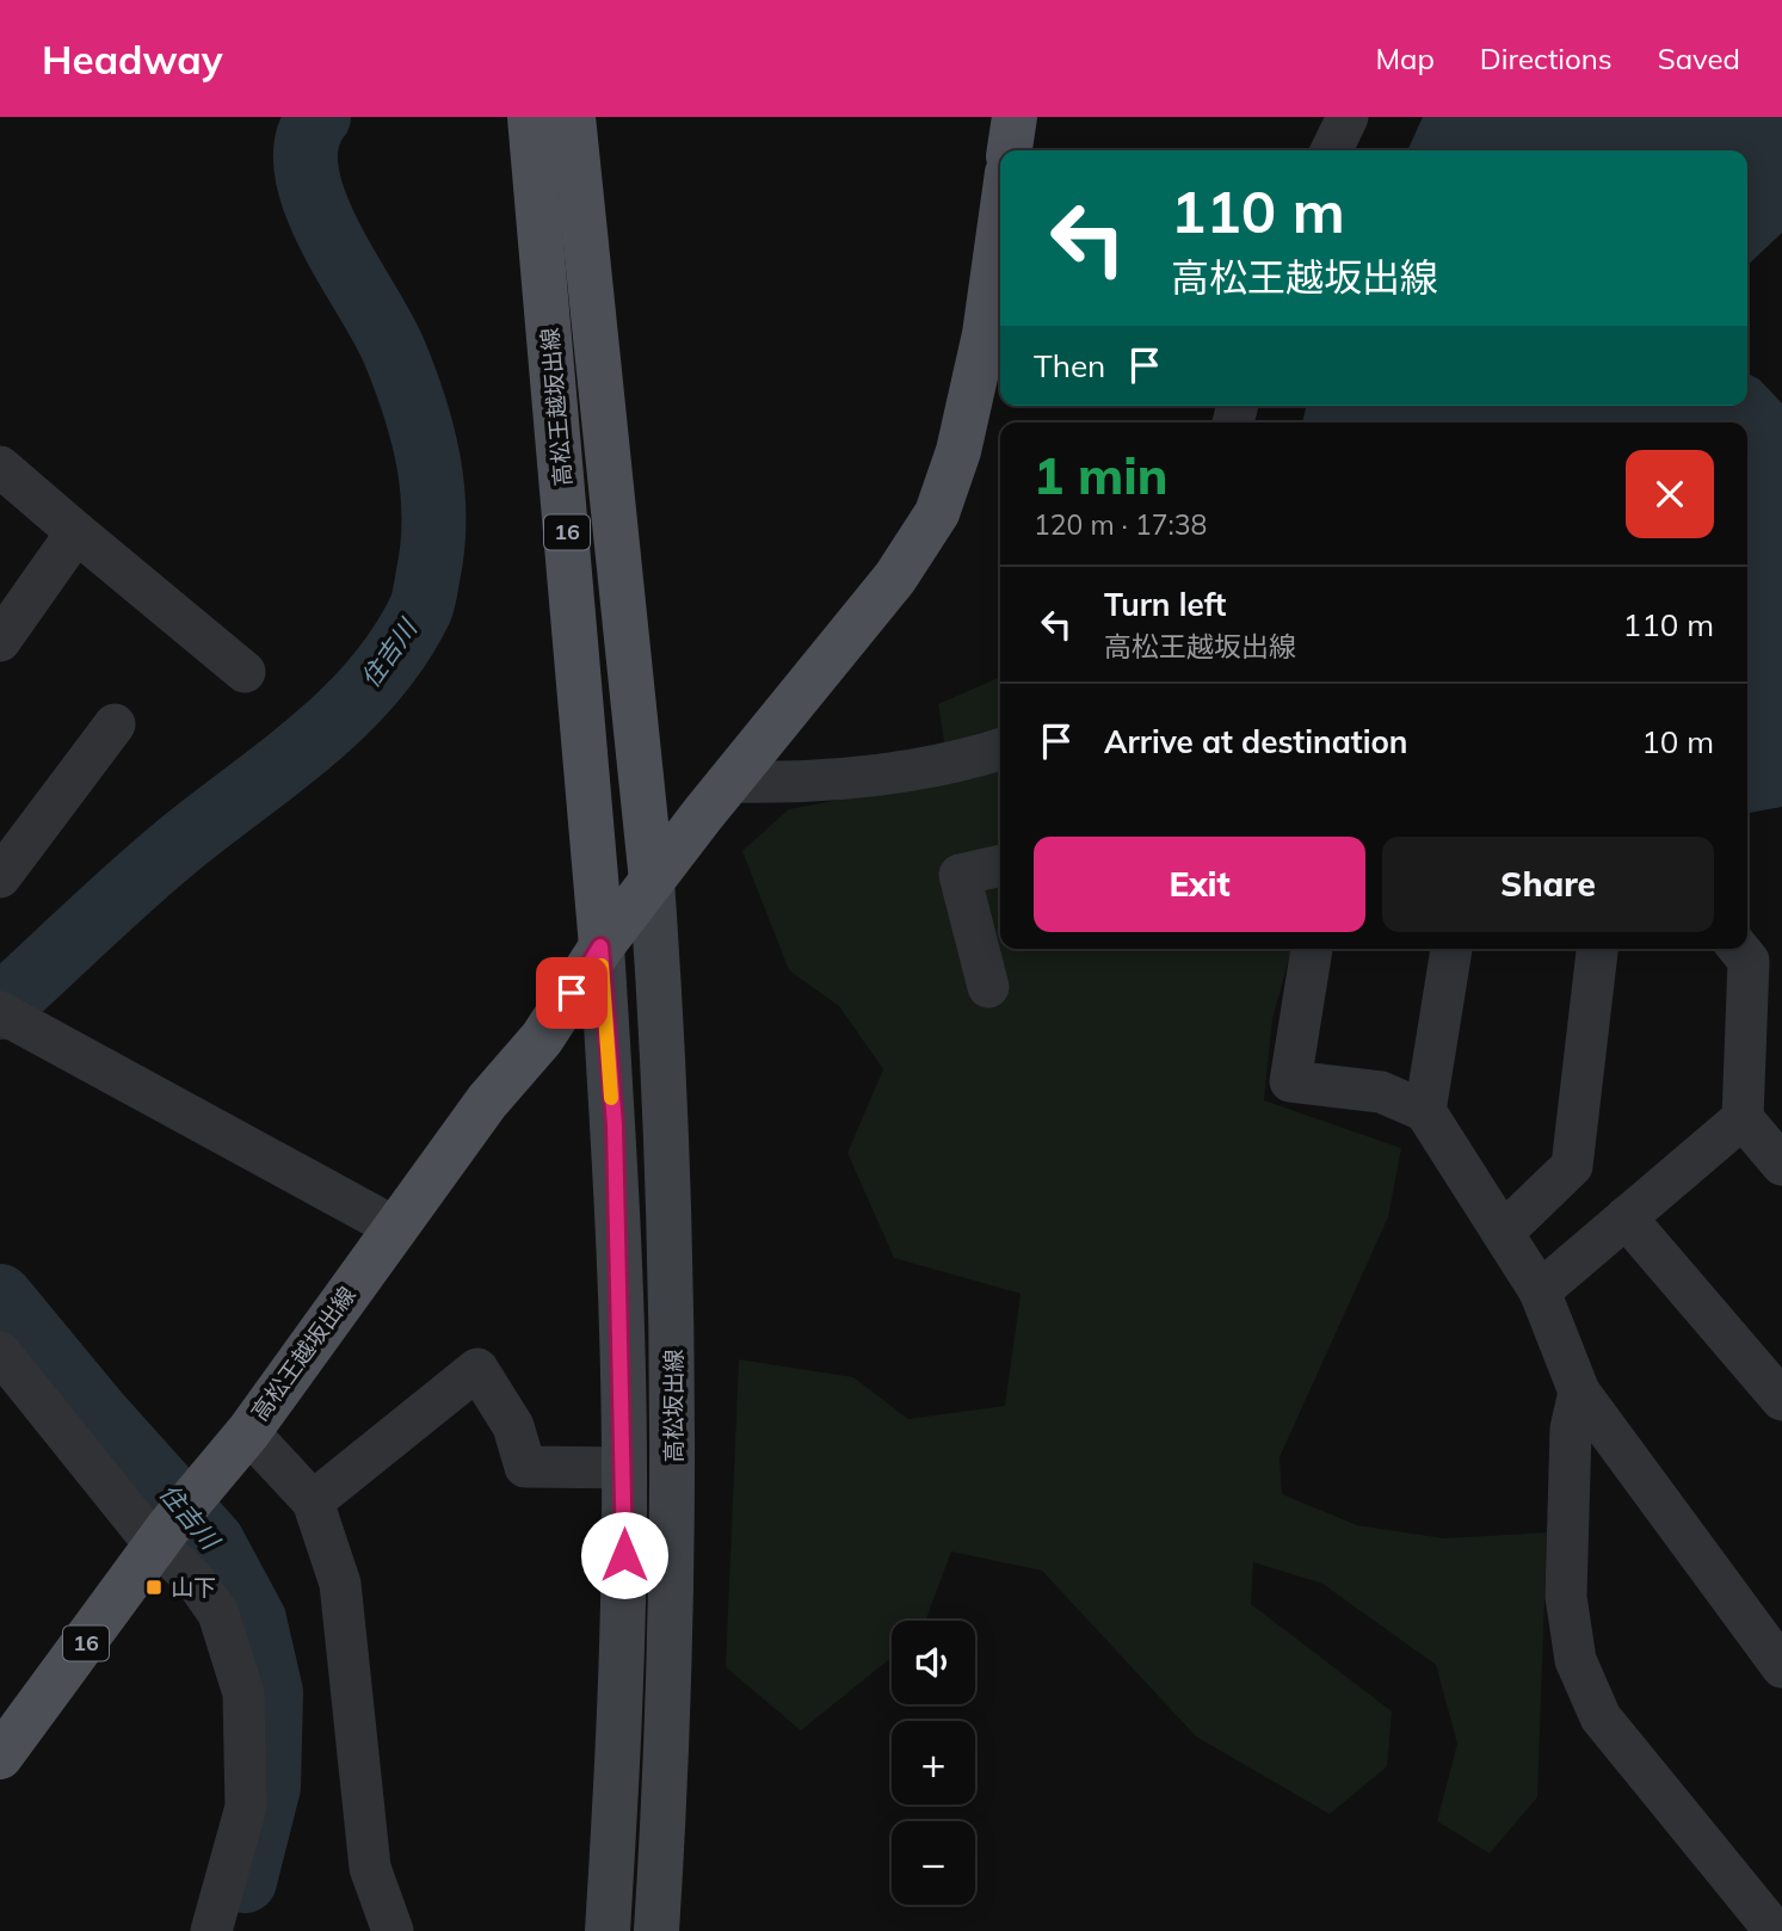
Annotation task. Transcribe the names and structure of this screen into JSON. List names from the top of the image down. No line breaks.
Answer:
{"streets":{"main road":["高松王越坂出線","16","高松坂出線"]},"crossings":[["高松王越坂出線","高松坂出線"]],"water":["住吉川"],"places":{"transit":["山下"]},"page":{"header":"Headway","nav":["Map","Directions","Saved"],"turn":["110 m","高松王越坂出線"],"then":"Then","heading":["1 min","120 m · 17:38"],"list":[{"name":"Turn left","note":"高松王越坂出線","value":"110 m"},{"name":"Arrive at destination","value":"10 m"}],"buttons":["Exit","Share"],"map_buttons":["+","−"]}}
